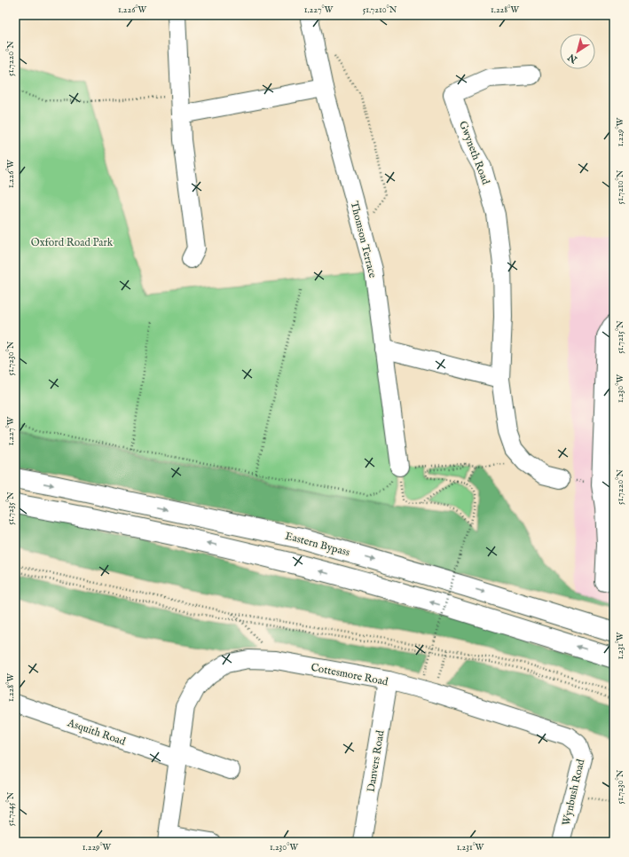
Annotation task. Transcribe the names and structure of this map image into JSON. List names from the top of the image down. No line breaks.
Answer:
{"streets":{"highway":["Eastern Bypass"],"street":["Gwyneth Road","Thomson Terrace","Cottesmore Road","Asquith Road","Danvers Road","Wynbush Road"]},"crossings":[["Cottesmore Road","Asquith Road"],["Cottesmore Road","Danvers Road"],["Cottesmore Road","Wynbush Road"]],"parks":["Oxford Road Park"],"north":"bottom left","coordinates":["1.226°W","1.227°W","51.7210°N","1.228°W","51.7220°N","1.229°W","51.7215°N","51.7230°N","1.230°W","51.7235°N","1.231°W","51.7245°N"]}
